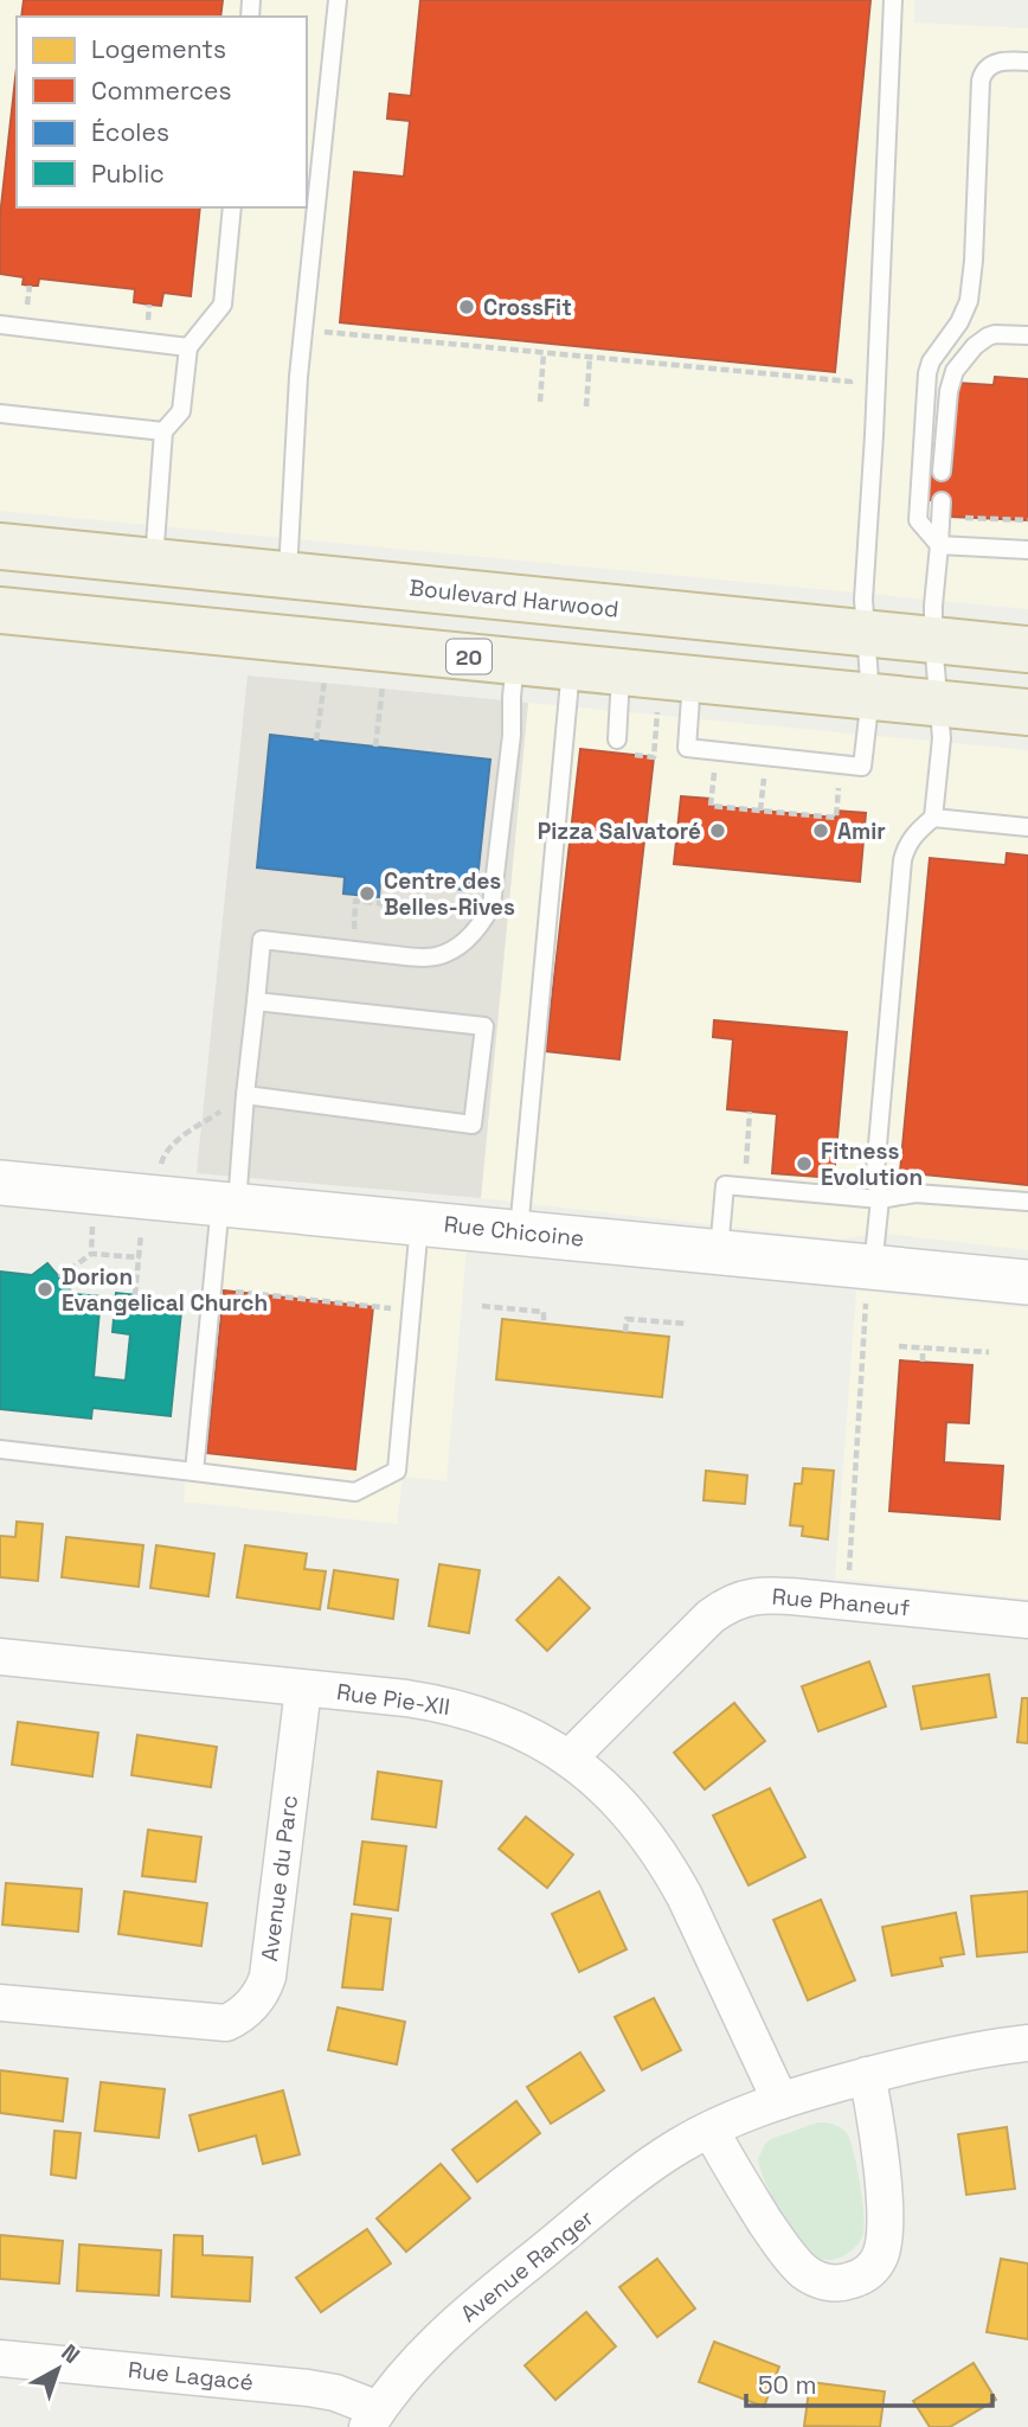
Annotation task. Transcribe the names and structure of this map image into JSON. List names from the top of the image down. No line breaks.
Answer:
{"streets":{"highway":["Boulevard Harwood","20"],"street":["Rue Chicoine","Rue Phaneuf","Rue Pie-XII","Avenue du Parc","Avenue Ranger","Rue Lagacé"]},"crossings":[["Rue Phaneuf","Rue Pie-XII"],["Rue Pie-XII","Avenue du Parc"],["Rue Pie-XII","Avenue Ranger"],["Avenue Ranger","Rue Lagacé"]],"places":["CrossFit","Pizza Salvatoré","Amir","Centre des Belles-Rives","Fitness Evolution","Dorion Evangelical Church"],"legend":["Logements","Commerces","Écoles","Public"],"scale_bar":"50 m","north":"top right"}
